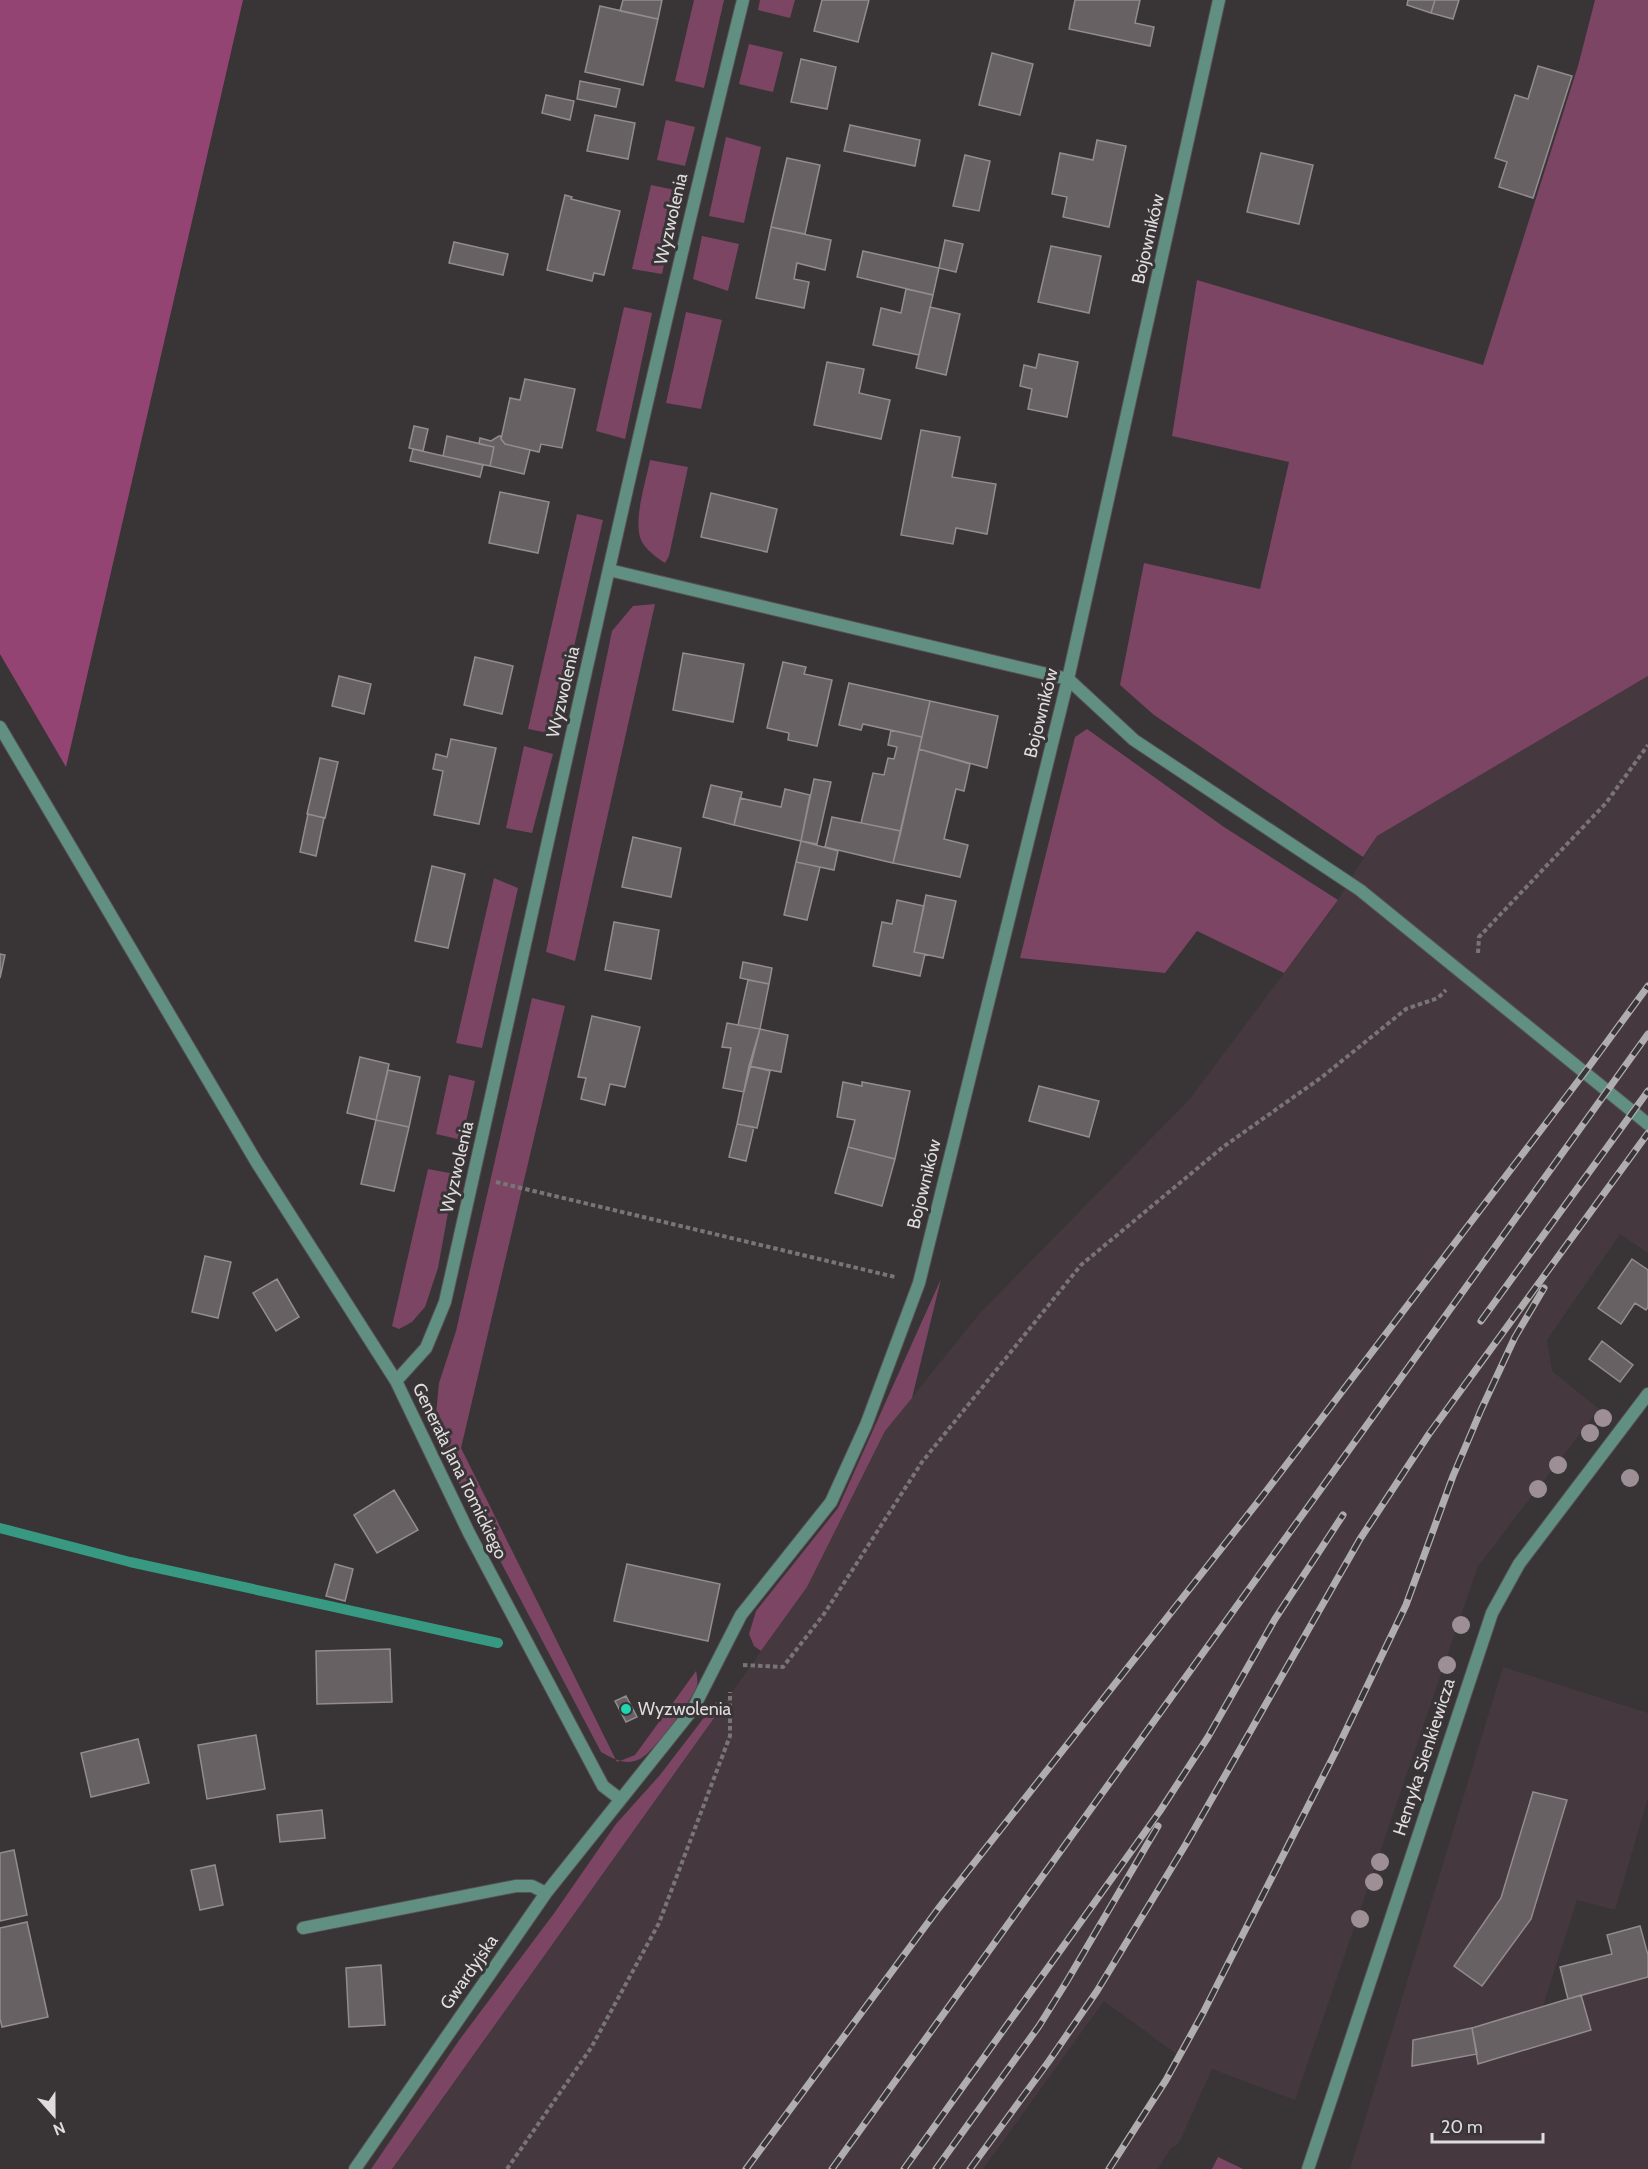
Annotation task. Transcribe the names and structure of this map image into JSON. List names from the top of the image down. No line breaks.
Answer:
{"streets":{"street":["Wyzwolenia","Bojowników","Generała Jana Tomickiego","Henryka Sienkiewicza","Gwardyjska"]},"crossings":[["Wyzwolenia","Generała Jana Tomickiego"],["Bojowników","Gwardyjska"],["Generała Jana Tomickiego","Gwardyjska"]],"places":["Wyzwolenia"],"scale_bar":"20 m","north":"bottom"}
